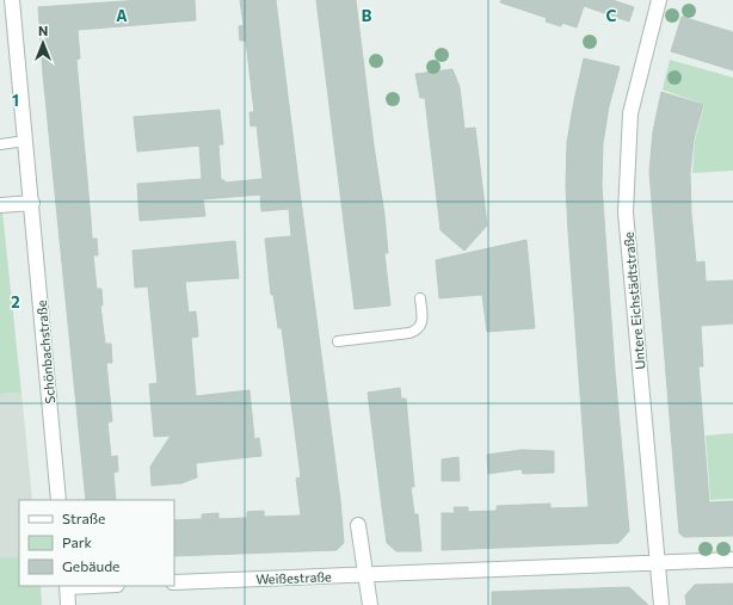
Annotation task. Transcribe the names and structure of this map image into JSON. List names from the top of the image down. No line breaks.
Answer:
{"streets":{"street":["Untere Eichstädtstraße","Schönbachstraße","Weißestraße"]},"crossings":[["Untere Eichstädtstraße","Weißestraße"]],"legend":["Straße","Park","Gebäude"],"north":"top","grid":{"columns":["A","B","C"],"rows":["1","2"]}}
